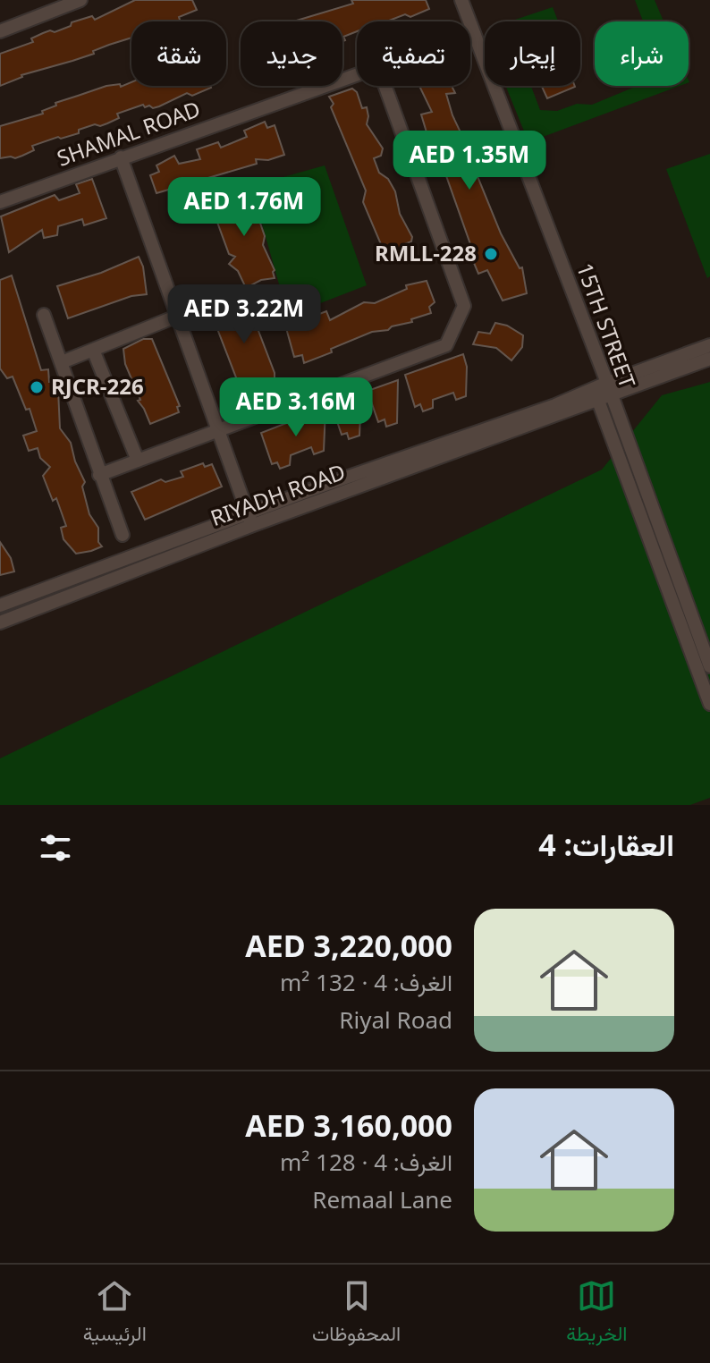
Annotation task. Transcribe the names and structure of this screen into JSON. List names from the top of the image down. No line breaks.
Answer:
{"streets":{"street":["SHAMAL ROAD","15TH STREET","RIYADH ROAD"]},"crossings":[["SHAMAL ROAD","15TH STREET"],["15TH STREET","RIYADH ROAD"]],"places":["RMLL-228","RJCR-226"],"page":{"chip":["شراء","إيجار","تصفية","جديد","شقة"],"price":["AED 1.35M","AED 1.76M","AED 3.22M","AED 3.16M"],"heading":"العقارات: 4","list":[{"name":"AED 3,220,000","note":"الغرف: 4 · 132 m² · Riyal Road"},{"name":"AED 3,160,000","note":"الغرف: 4 · 128 m² · Remaal Lane"}],"tabs":["الخريطة","المحفوظات","الرئيسية"]}}
